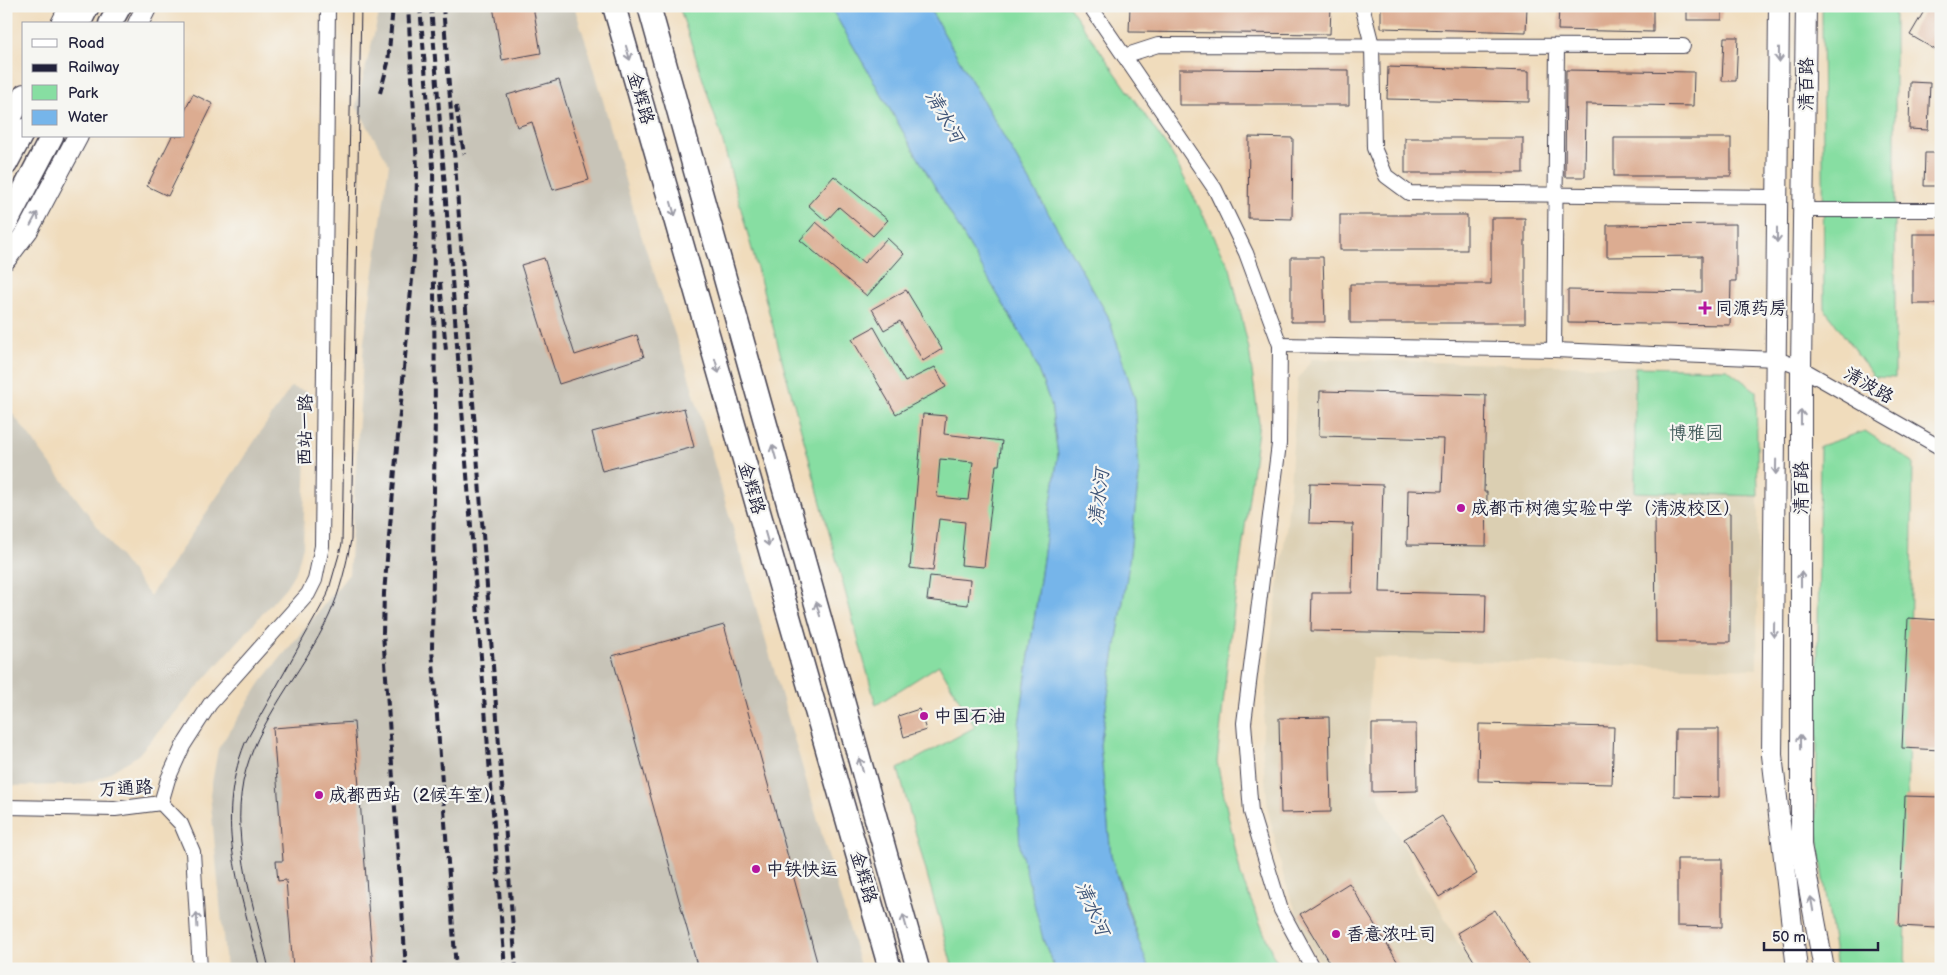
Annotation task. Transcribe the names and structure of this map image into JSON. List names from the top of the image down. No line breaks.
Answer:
{"streets":{"main road":["金辉路"],"street":["清百路","清波路","西站一路","万通路"]},"crossings":[["清百路","清波路"],["西站一路","万通路"]],"one_way":["万通路"],"water":["清水河"],"parks":["博雅园"],"places":{"health":["同源药房"],"other":["成都市树德实验中学（清波校区）","中国石油","成都西站（2候车室）","中铁快运","香意浓吐司"]},"legend":["Road","Railway","Park","Water"],"scale_bar":"50 m"}
